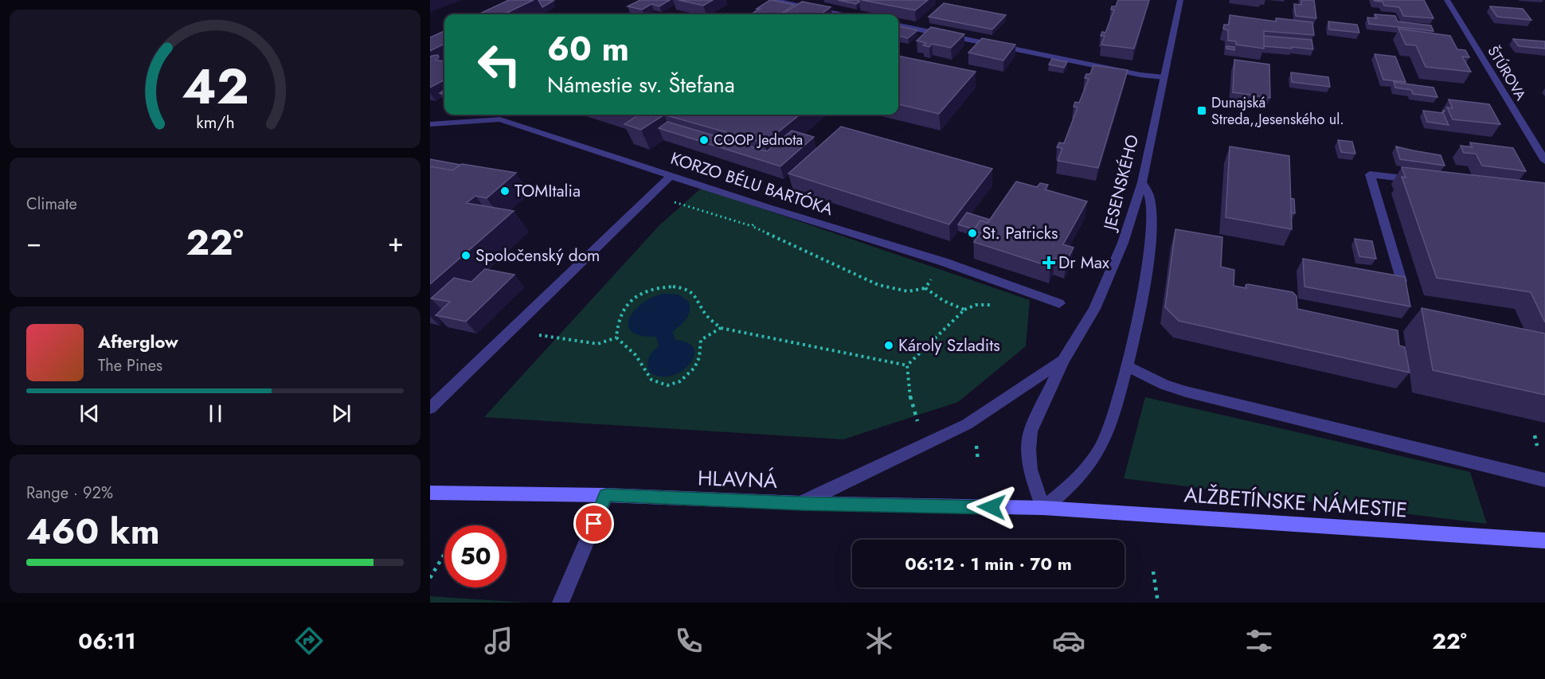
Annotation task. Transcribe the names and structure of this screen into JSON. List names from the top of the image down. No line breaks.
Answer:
{"streets":{"main road":["HLAVNÁ","ALŽBETÍNSKE NÁMESTIE"],"street":["ŠTÚROVA","JESENSKÉHO","KORZO BÉLU BARTÓKA"]},"crossings":[["JESENSKÉHO","HLAVNÁ"],["JESENSKÉHO","ALŽBETÍNSKE NÁMESTIE"],["HLAVNÁ","ALŽBETÍNSKE NÁMESTIE"]],"places":{"transit":["Dunajská Streda,,Jesenského ul."],"other":["COOP Jednota","TOMItalia","St. Patricks","Spoločenský dom","Károly Szladits"],"health":["Dr Max"]},"page":{"turn":["60 m","Námestie sv. Štefana"],"tile":["Climate",["Range · 92%","460 km"]],"heat":["−","22°","+"],"song":["Afterglow","The Pines"],"limit":"50","trip":"06:12 · 1 min · 70 m","tabs":["06:11","22°"],"gauge":["42","km/h"]}}
